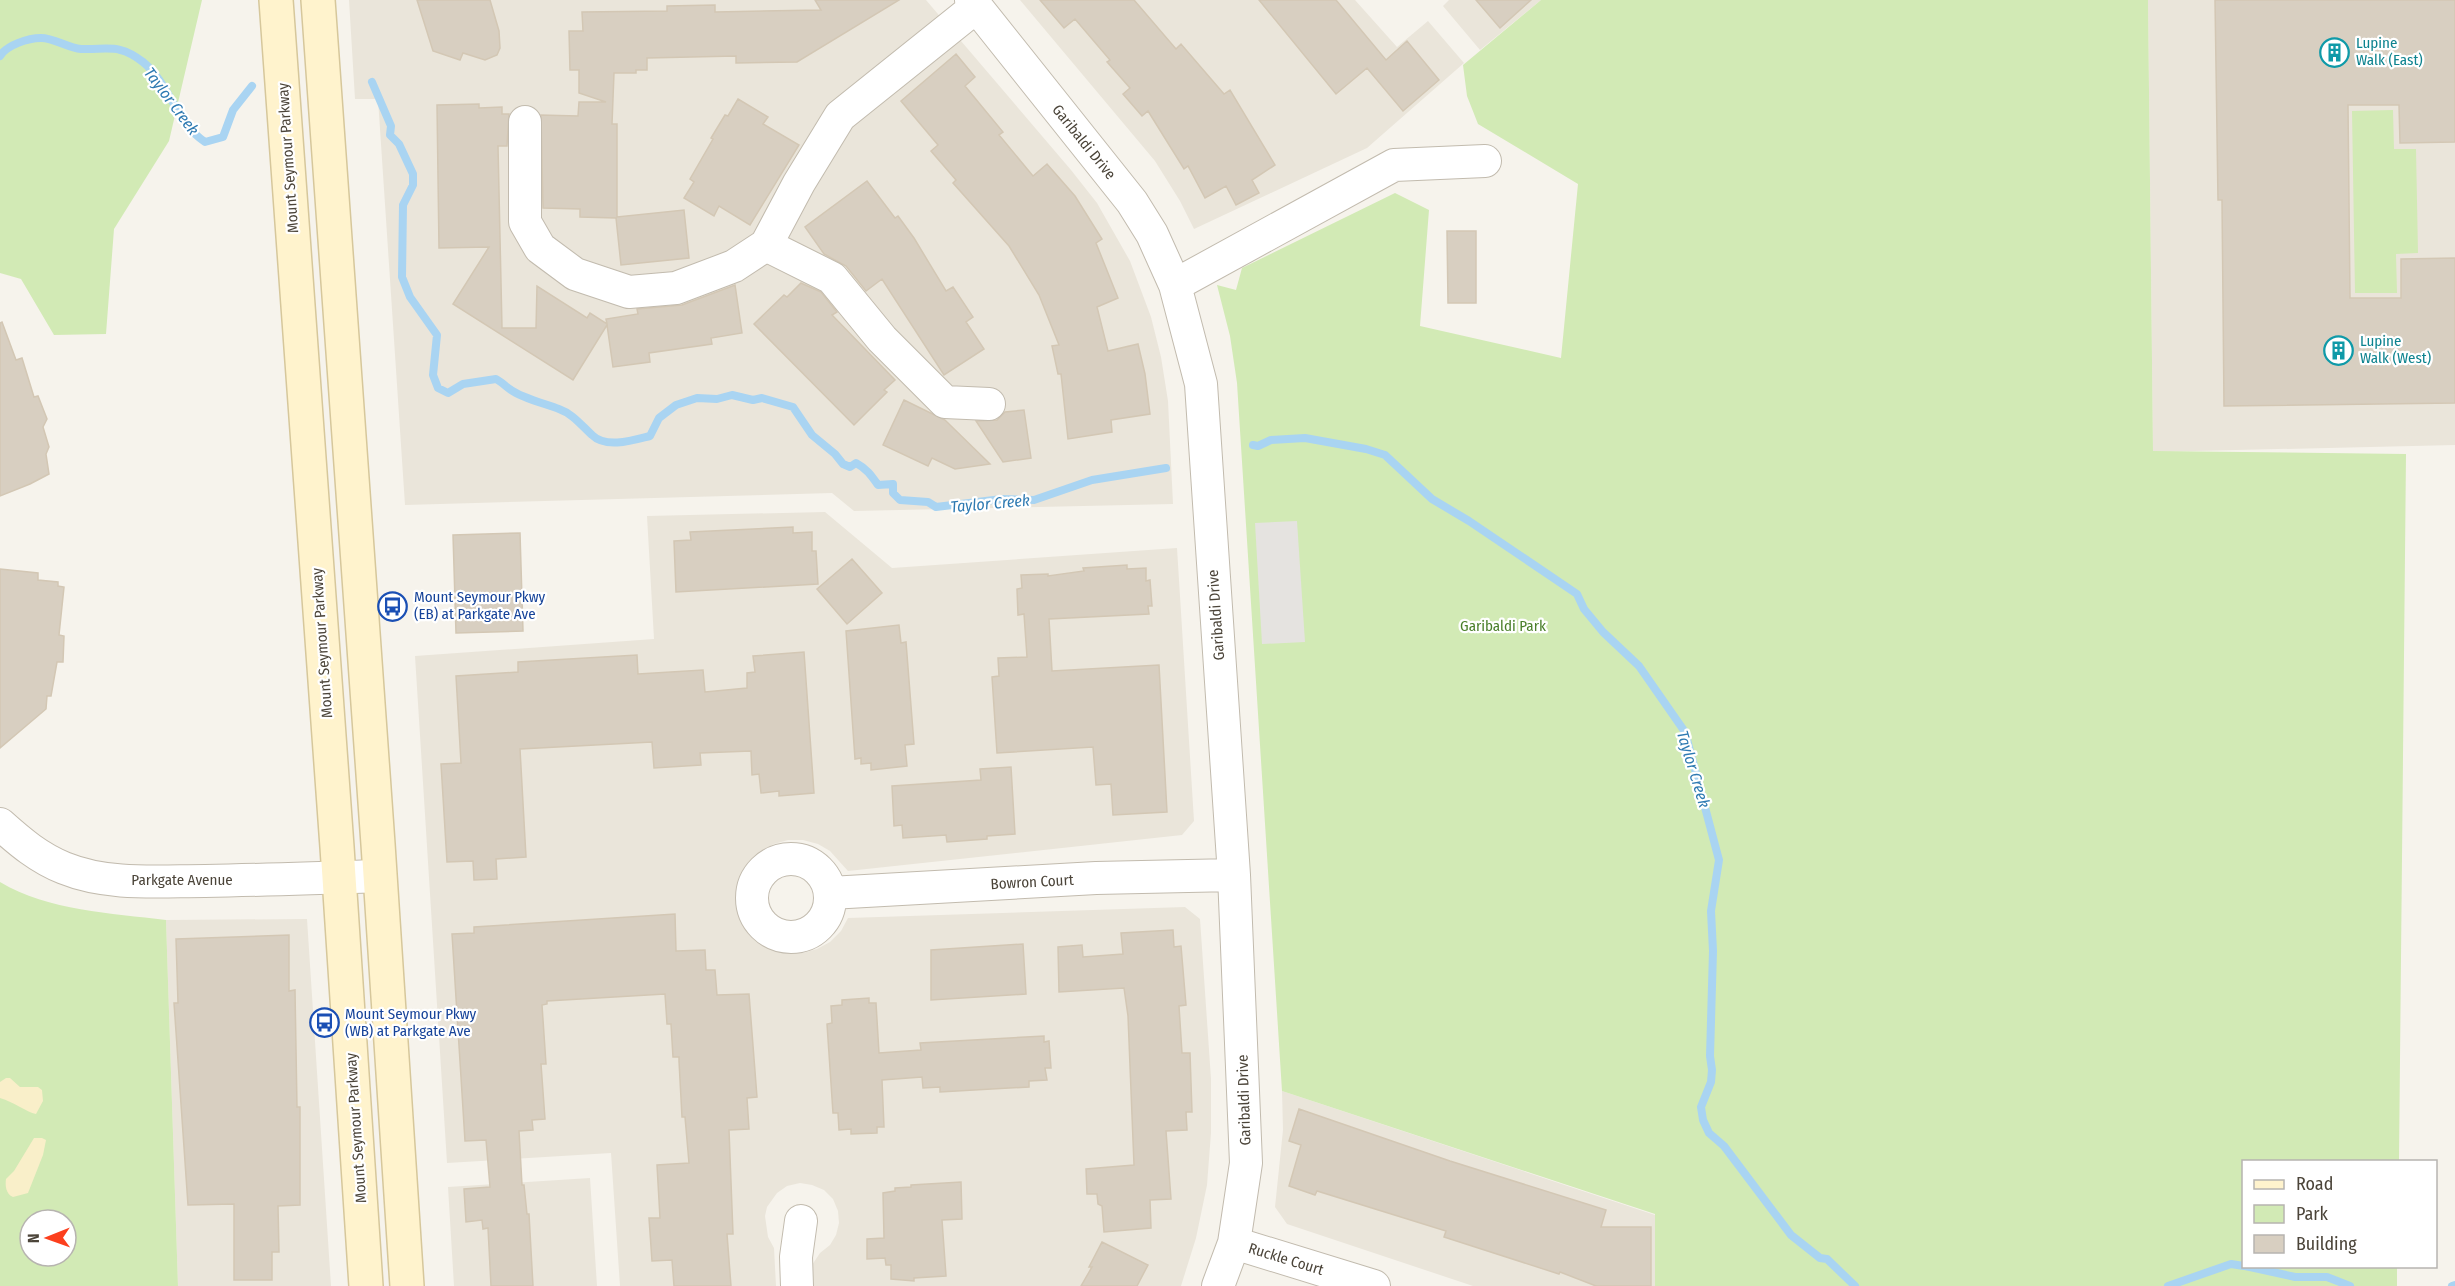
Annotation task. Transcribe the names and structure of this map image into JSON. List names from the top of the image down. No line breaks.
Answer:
{"streets":{"main road":["Mount Seymour Parkway"],"street":["Garibaldi Drive","Parkgate Avenue","Bowron Court","Ruckle Court"]},"crossings":[["Garibaldi Drive","Bowron Court"],["Garibaldi Drive","Ruckle Court"],["Mount Seymour Parkway","Parkgate Avenue"]],"water":["Taylor Creek"],"parks":["Garibaldi Park"],"places":{"building":["Lupine Walk (East)","Lupine Walk (West)"],"bus stop":["Mount Seymour Pkwy (EB) at Parkgate Ave","Mount Seymour Pkwy (WB) at Parkgate Ave"]},"legend":["Road","Park","Building"],"north":"left"}
